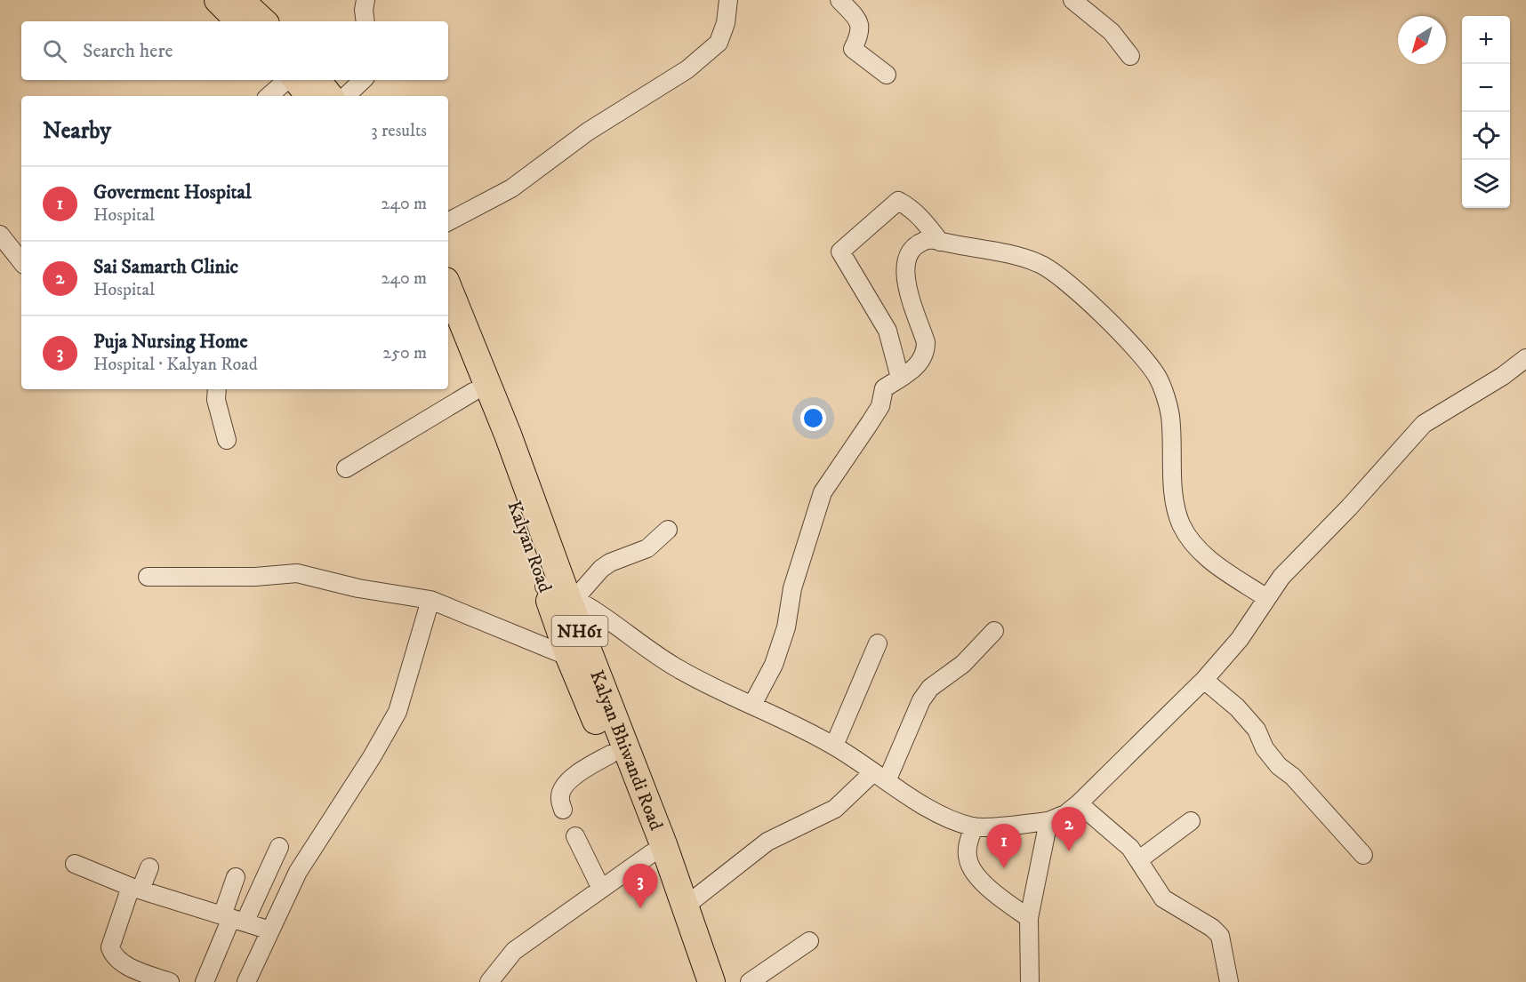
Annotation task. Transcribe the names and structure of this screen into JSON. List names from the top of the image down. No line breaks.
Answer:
{"streets":{"highway":["Kalyan Road","NH61","Kalyan Bhiwandi Road"]},"crossings":[["Kalyan Road","Kalyan Bhiwandi Road"]],"north":"bottom left","page":{"map_buttons":["+","−"],"search":"Search here","heading":["Nearby","3 results"],"list":[{"mark":"1","name":"Goverment Hospital","note":"Hospital","value":"240 m"},{"mark":"2","name":"Sai Samarth Clinic","note":"Hospital","value":"240 m"},{"mark":"3","name":"Puja Nursing Home","note":"Hospital · Kalyan Road","value":"250 m"}],"pins":["2","1","3"]}}
